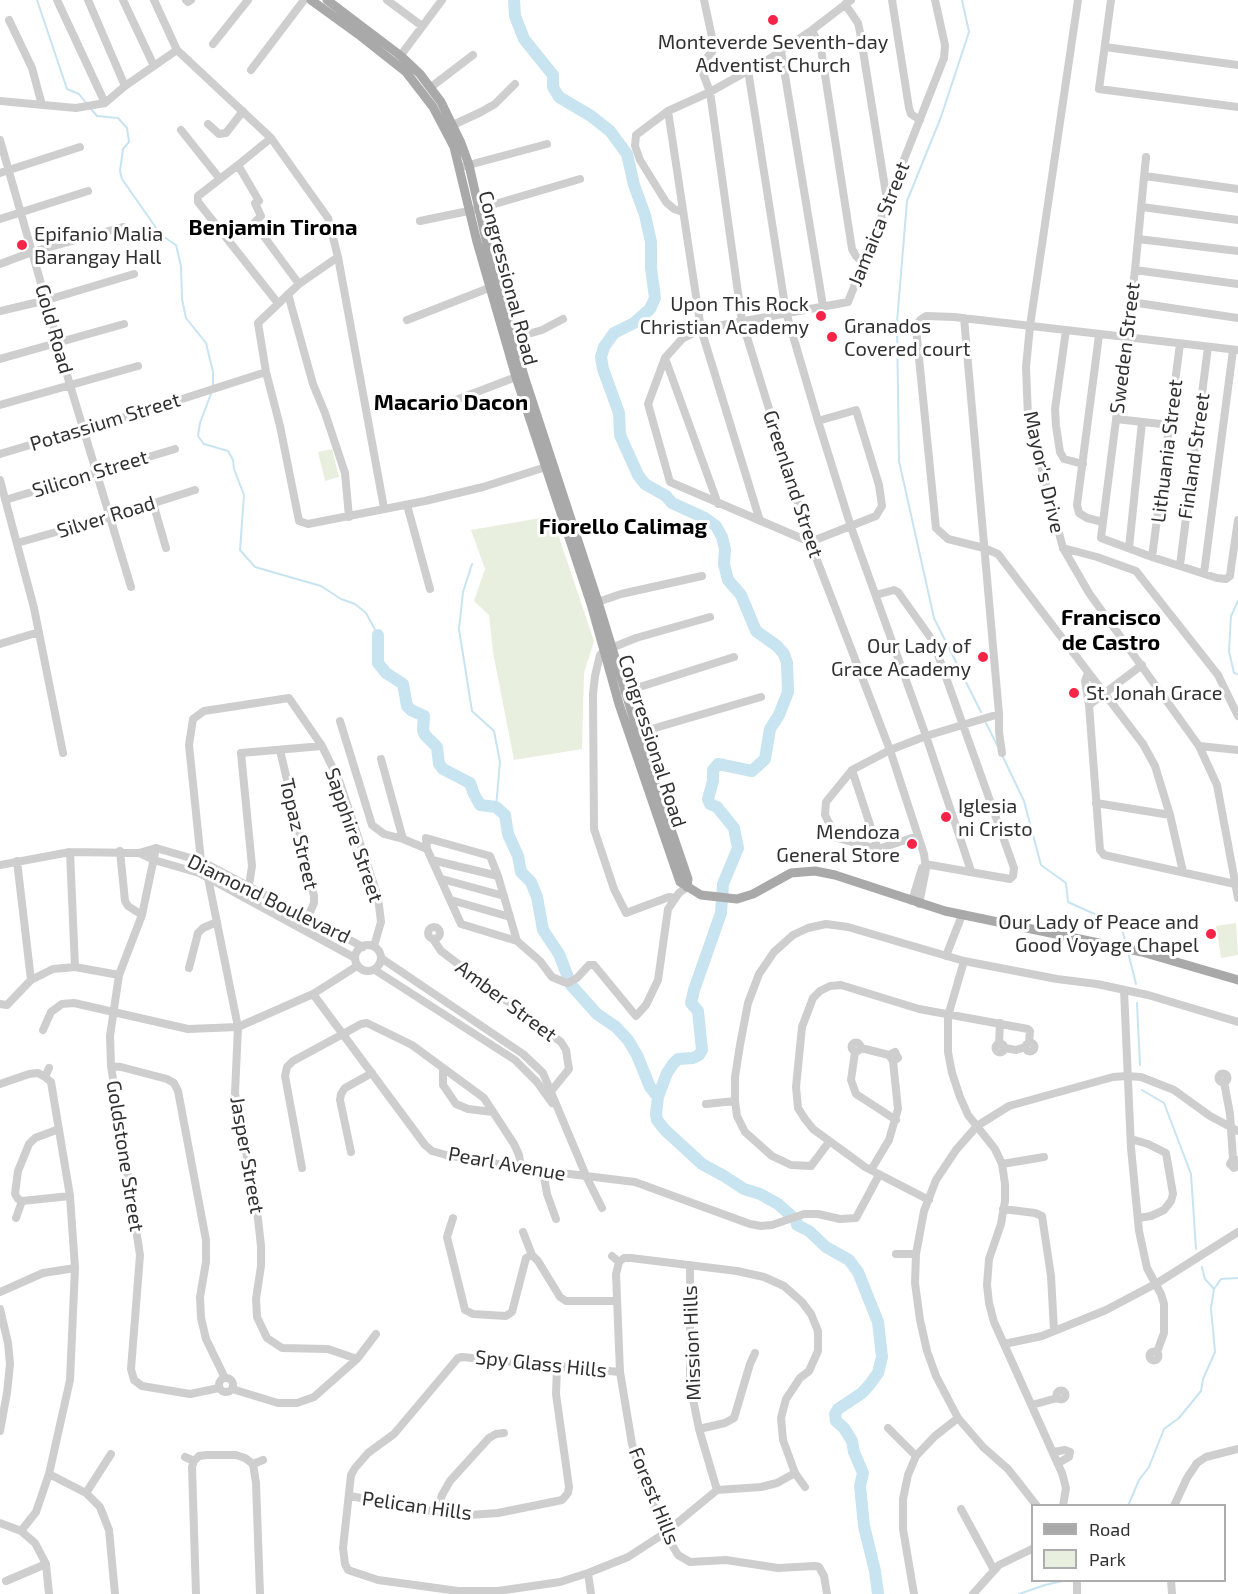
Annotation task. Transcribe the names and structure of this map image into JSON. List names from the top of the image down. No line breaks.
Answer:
{"streets":{"main road":["Congressional Road"],"street":["Jamaica Street","Gold Road","Sweden Street","Potassium Street","Lithuania Street","Finland Street","Mayor's Drive","Silicon Street","Greenland Street","Silver Road","Topaz Street","Sapphire Street","Diamond Boulevard","Amber Street","Jasper Street","Goldstone Street","Pearl Avenue","Mission Hills","Spy Glass Hills","Forest Hills","Pelican Hills"]},"crossings":[["Jamaica Street","Greenland Street"],["Gold Road","Potassium Street"],["Gold Road","Silicon Street"],["Gold Road","Silver Road"],["Topaz Street","Diamond Boulevard"],["Sapphire Street","Diamond Boulevard"],["Sapphire Street","Jasper Street"],["Diamond Boulevard","Jasper Street"],["Diamond Boulevard","Goldstone Street"],["Mission Hills","Spy Glass Hills"],["Spy Glass Hills","Forest Hills"],["Spy Glass Hills","Pelican Hills"]],"districts":["Benjamin Tirona","Macario Dacon","Fiorello Calimag","Francisco de Castro"],"places":["Monteverde Seventh-day Adventist Church","Epifanio Malia Barangay Hall","Upon This Rock Christian Academy","Granados Covered court","Our Lady of Grace Academy","St. Jonah Grace","Iglesia ni Cristo","Mendoza General Store","Our Lady of Peace and Good Voyage Chapel"],"legend":["Road","Park"]}
